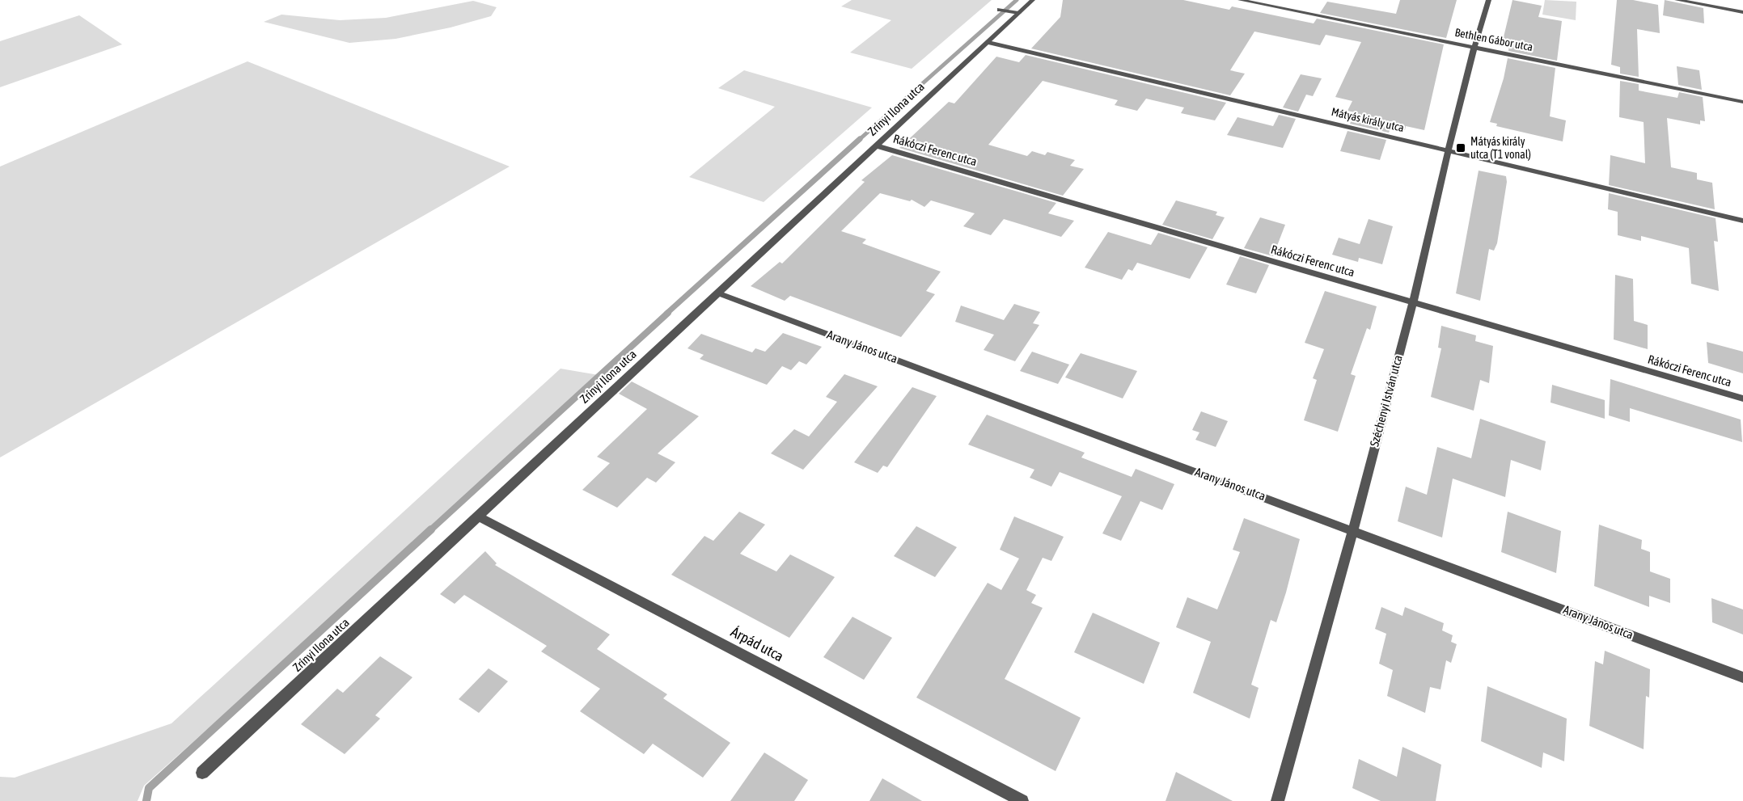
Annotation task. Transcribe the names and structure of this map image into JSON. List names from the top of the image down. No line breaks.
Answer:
{"streets":{"street":["Bethlen Gábor utca","Zrínyi Ilona utca","Mátyás király utca","Rákóczi Ferenc utca","Arany János utca","Széchenyi István utca","Árpád utca"]},"crossings":[["Bethlen Gábor utca","Széchenyi István utca"],["Zrínyi Ilona utca","Mátyás király utca"],["Zrínyi Ilona utca","Rákóczi Ferenc utca"],["Zrínyi Ilona utca","Arany János utca"],["Zrínyi Ilona utca","Árpád utca"],["Mátyás király utca","Széchenyi István utca"],["Rákóczi Ferenc utca","Széchenyi István utca"],["Arany János utca","Széchenyi István utca"]],"places":{"transit":["Mátyás király utca (T1 vonal)"]}}
